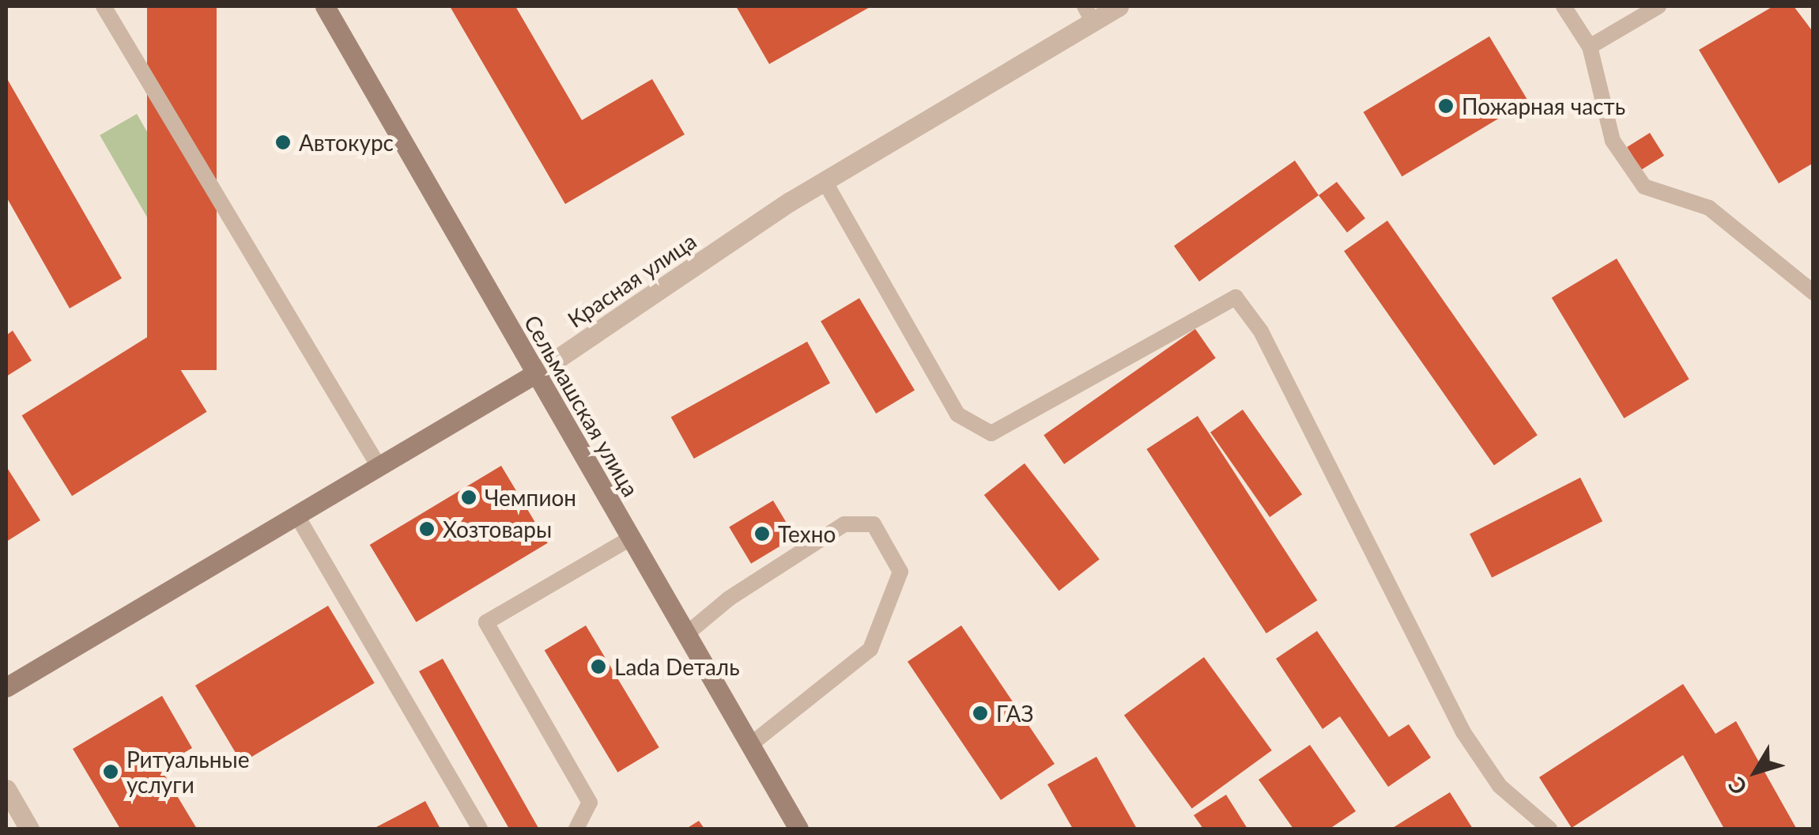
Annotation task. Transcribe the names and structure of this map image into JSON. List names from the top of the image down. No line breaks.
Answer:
{"streets":{"main road":["Красная улица","Сельмашская улица"]},"crossings":[["Красная улица","Сельмашская улица"]],"places":["Пожарная часть","Автокурс","Чемпион","Хозтовары","Техно","Lada Dеталь","ГАЗ","Ритуальные услуги"],"north":"bottom left"}
